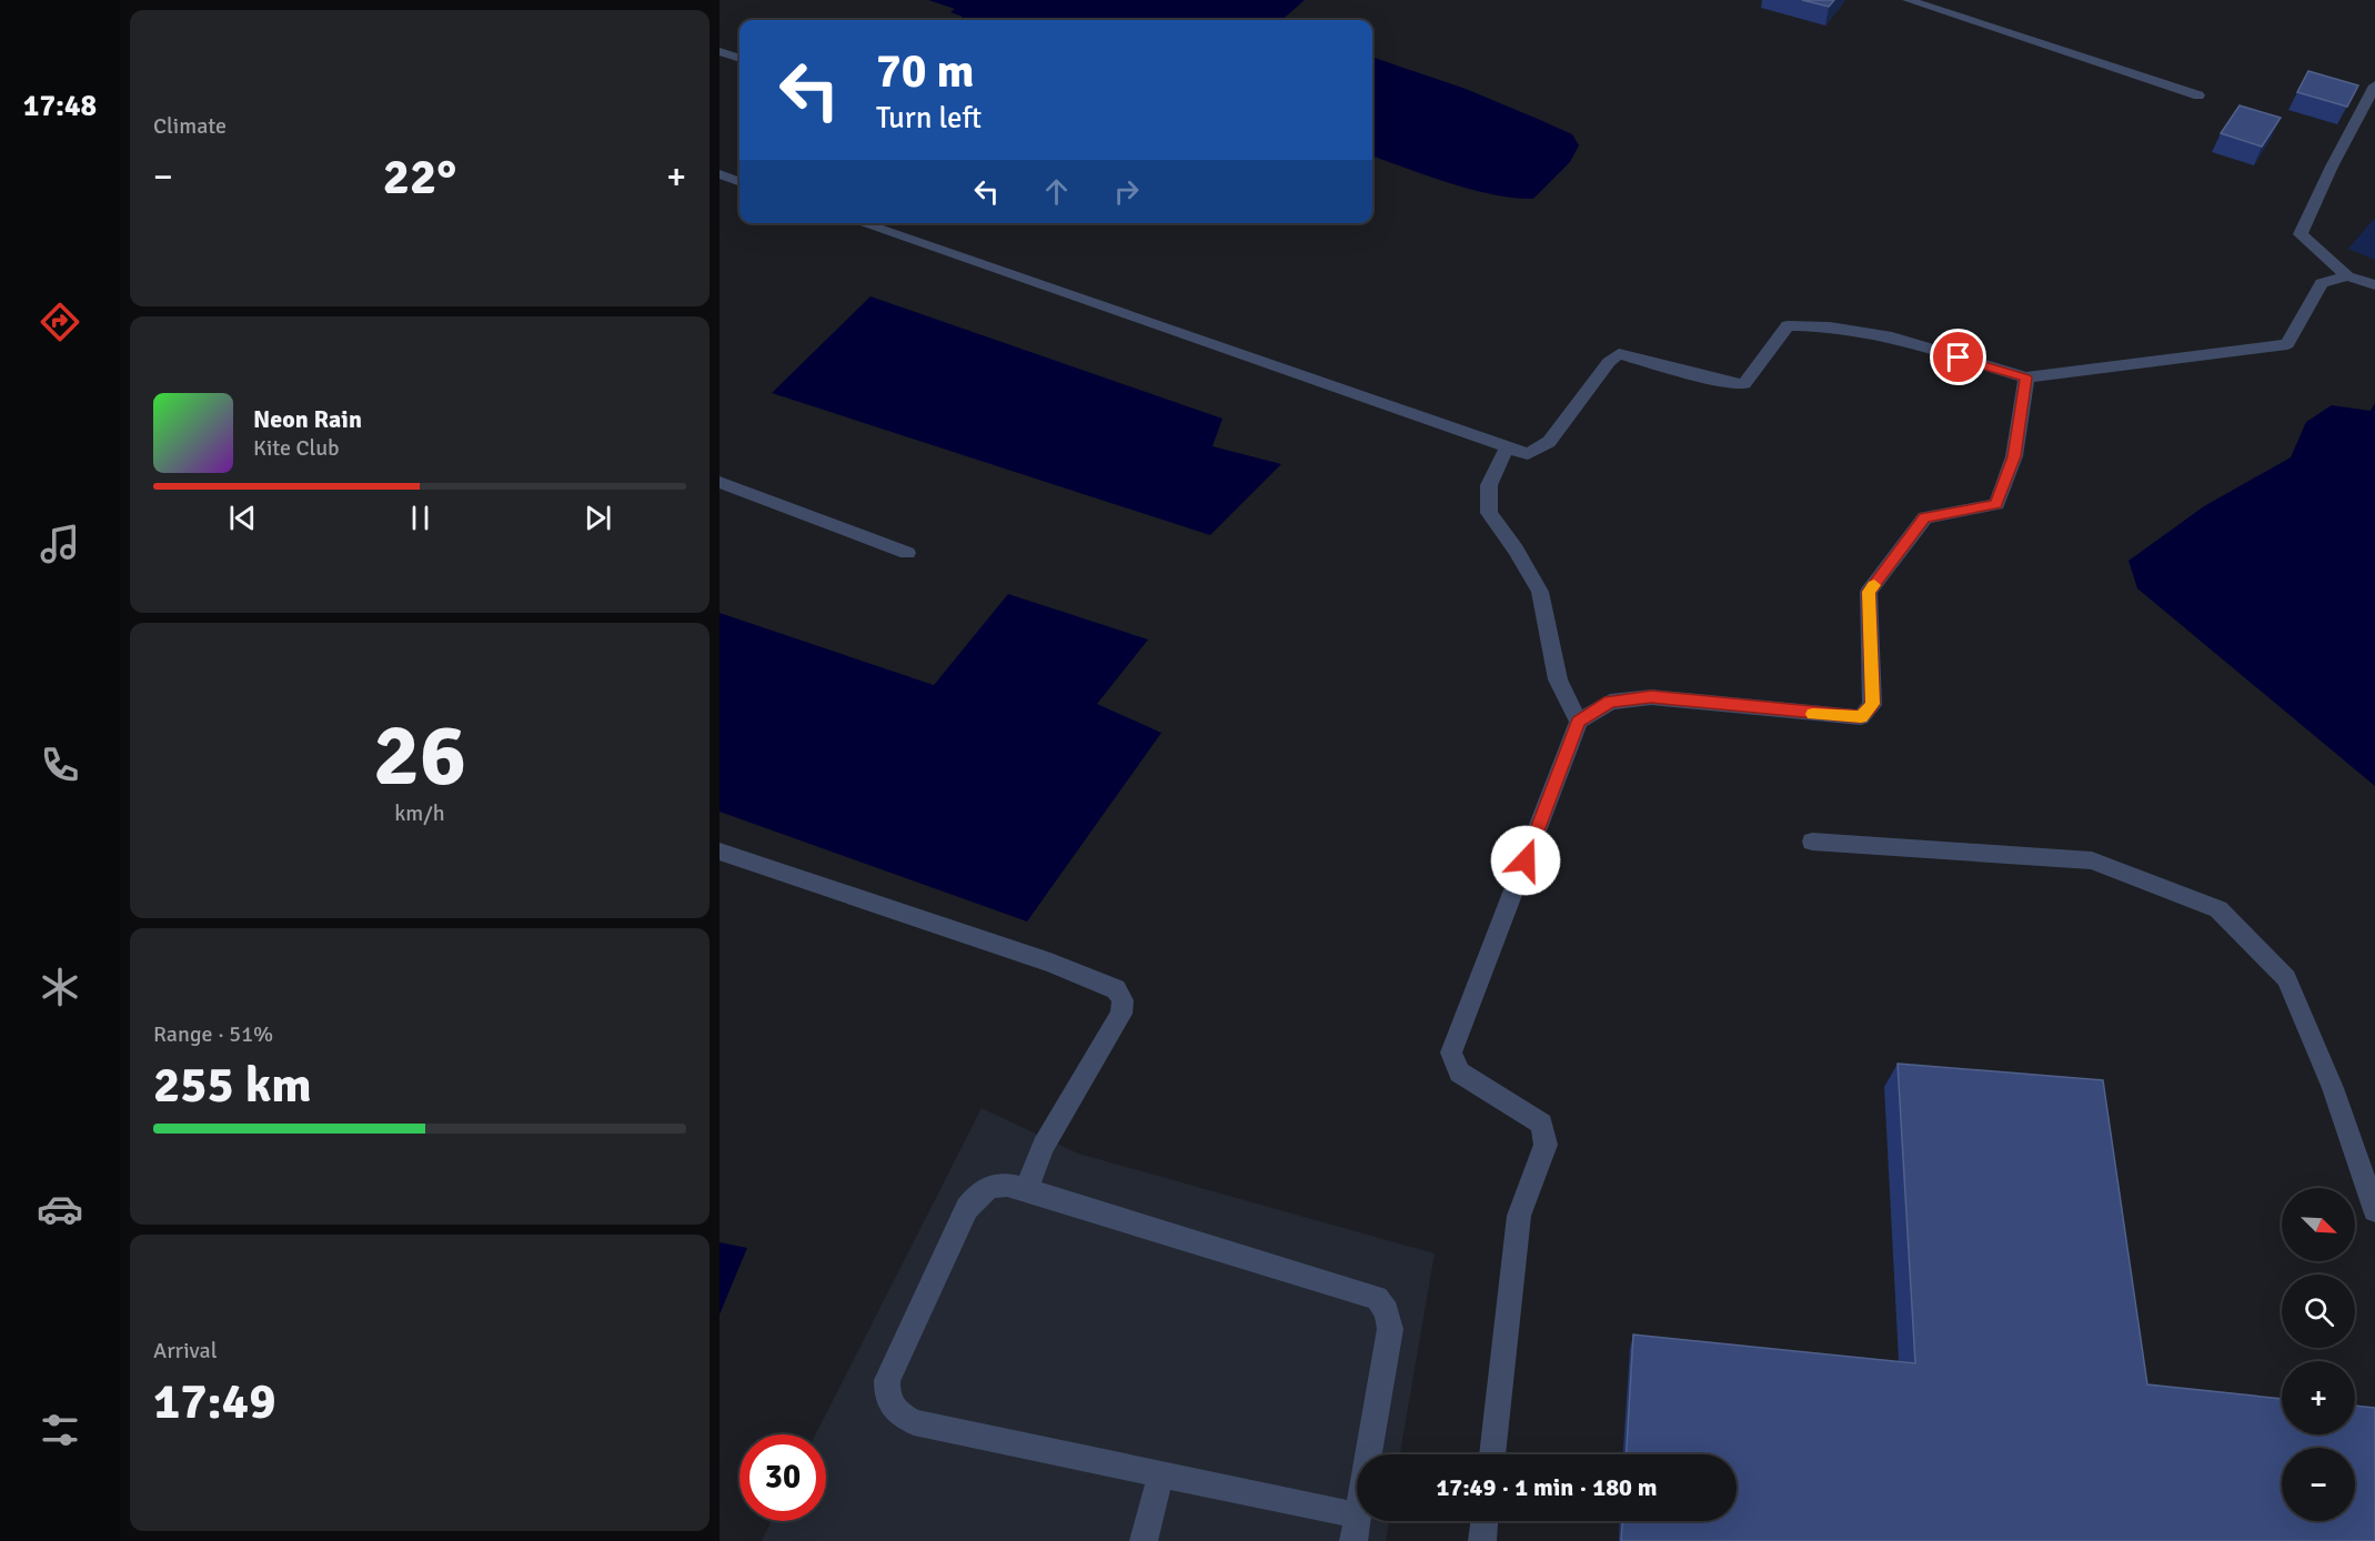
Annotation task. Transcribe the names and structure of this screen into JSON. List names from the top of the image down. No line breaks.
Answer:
{"north":"bottom right","page":{"tabs":"17:48","tile":["Climate",["26","km/h"],["Range · 51%","255 km"],["Arrival","17:49"]],"turn":["70 m","Turn left"],"heat":["−","22°","+"],"song":["Neon Rain","Kite Club"],"map_buttons":["+","−"],"limit":"30","trip":"17:49 · 1 min · 180 m"}}
